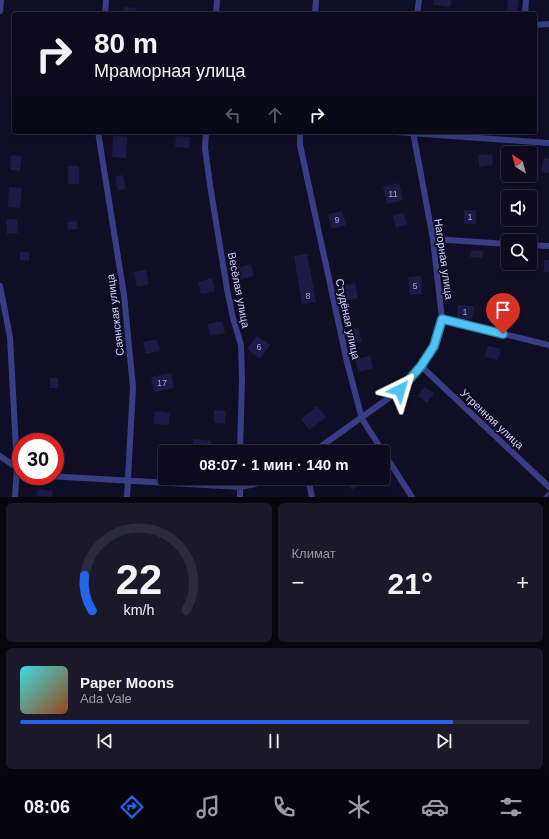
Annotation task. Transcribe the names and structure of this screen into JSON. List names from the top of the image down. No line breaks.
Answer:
{"streets":{"street":["Нагорная улица","Весёлая улица","Саянская улица","Студёная улица","Утренняя улица"]},"crossings":[["Нагорная улица","Студёная улица"],["Нагорная улица","Утренняя улица"]],"house_numbers":["11","1","9","5","8","1","6","17"],"north":"top left","page":{"turn":["80 m","Мраморная улица"],"limit":"30","trip":"08:07 · 1 мин · 140 m","tile":"Климат","heat":["−","21°","+"],"song":["Paper Moons","Ada Vale"],"tabs":"08:06","gauge":["22","km/h"]}}
